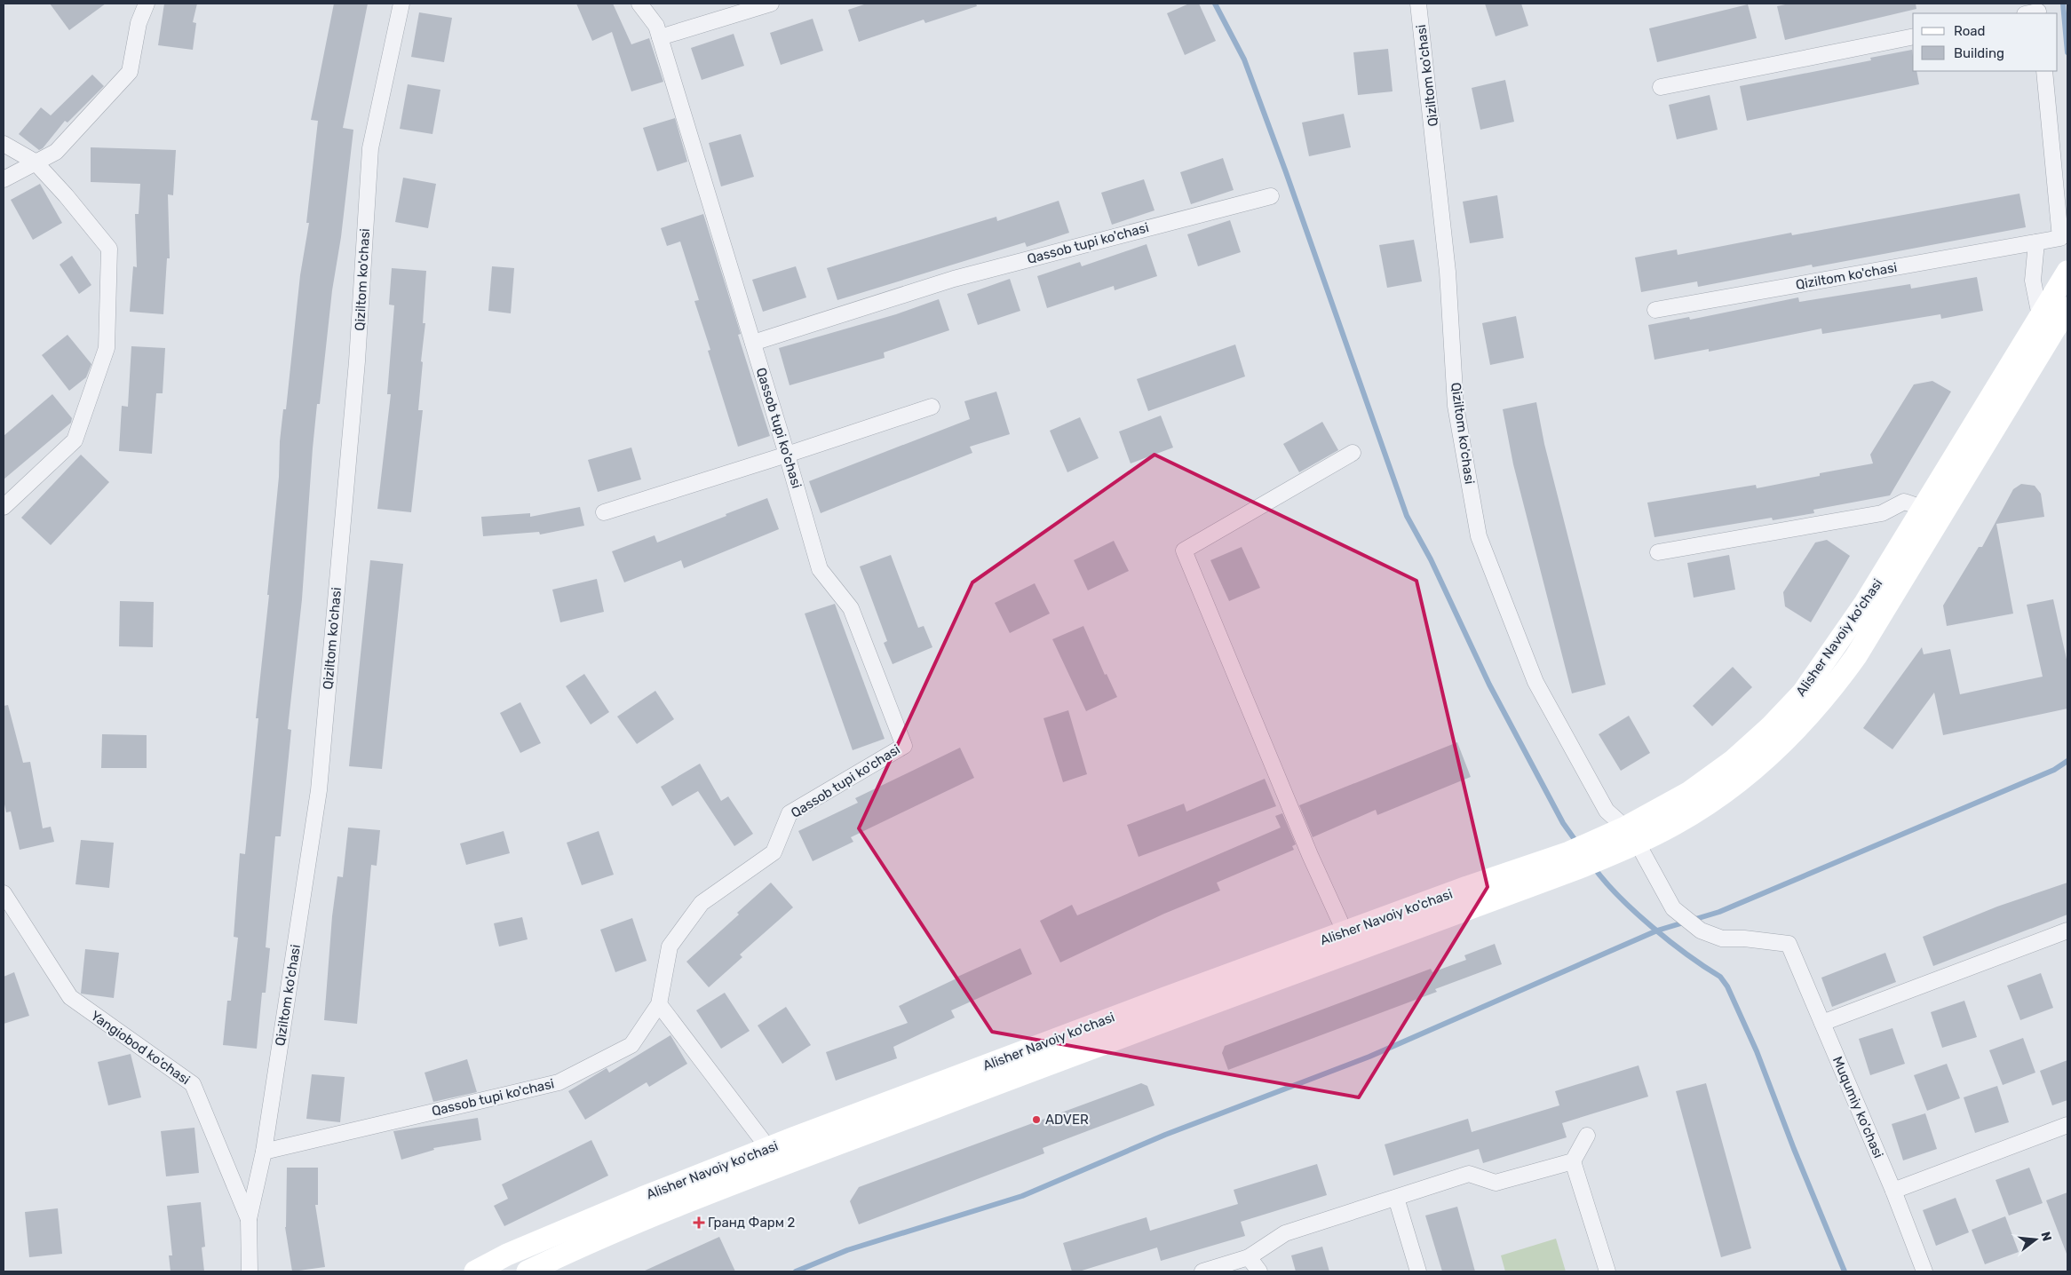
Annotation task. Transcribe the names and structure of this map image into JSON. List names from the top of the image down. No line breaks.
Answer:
{"streets":{"main road":["Alisher Navoiy ko'chasi"],"street":["Qiziltom ko'chasi","Qassob tupi ko'chasi","Yangiobod ko'chasi","Muqumiy ko'chasi"]},"crossings":[["Qiziltom ko'chasi","Qassob tupi ko'chasi"],["Qiziltom ko'chasi","Alisher Navoiy ko'chasi"],["Qiziltom ko'chasi","Yangiobod ko'chasi"],["Qiziltom ko'chasi","Muqumiy ko'chasi"]],"places":{"other":["ADVER"],"health":["Гранд Фарм 2"]},"legend":["Road","Building"],"north":"right"}
